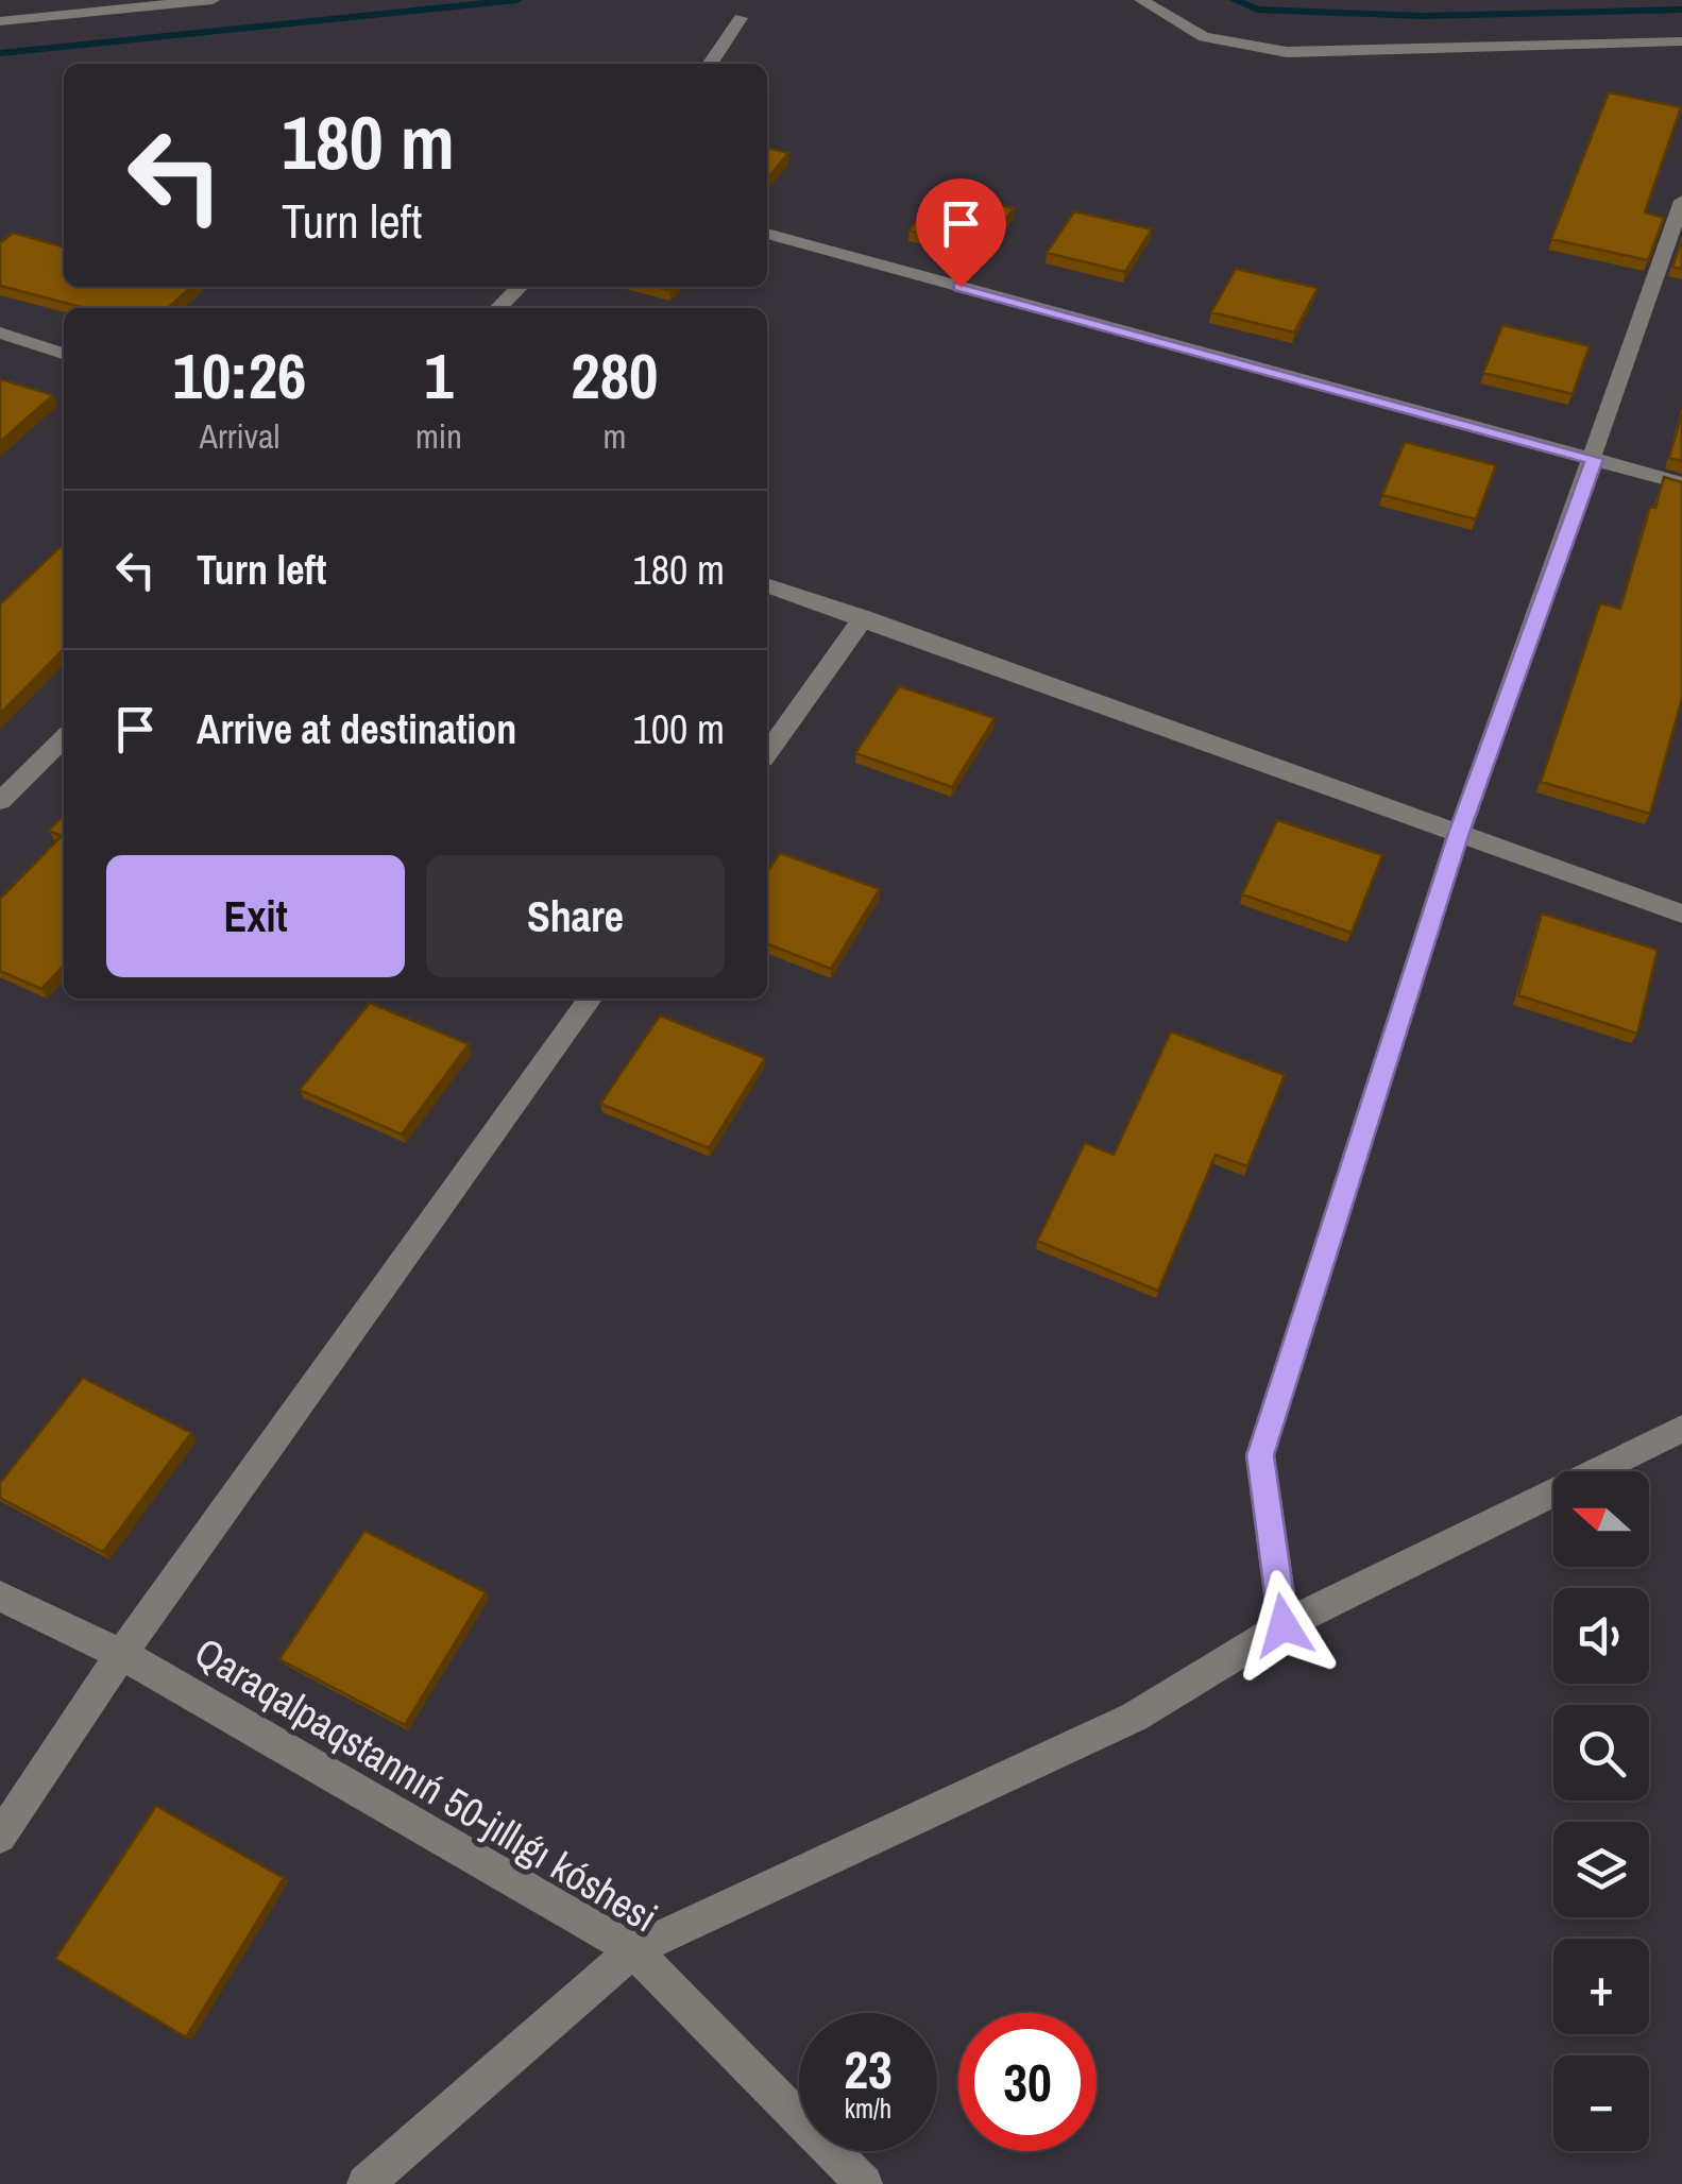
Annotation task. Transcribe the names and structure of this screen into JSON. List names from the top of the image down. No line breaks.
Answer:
{"streets":{"street":["Qaraqalpaqstannıń 50-jıllıǵı kóshesi"]},"north":"left","page":{"turn":["180 m","Turn left"],"eta":["10:26","Arrival","1","min","280","m"],"list":[{"name":"Turn left","value":"180 m"},{"name":"Arrive at destination","value":"100 m"}],"buttons":["Exit","Share"],"map_buttons":["+","−"],"speed":"23 km/h","limit":"30"}}
